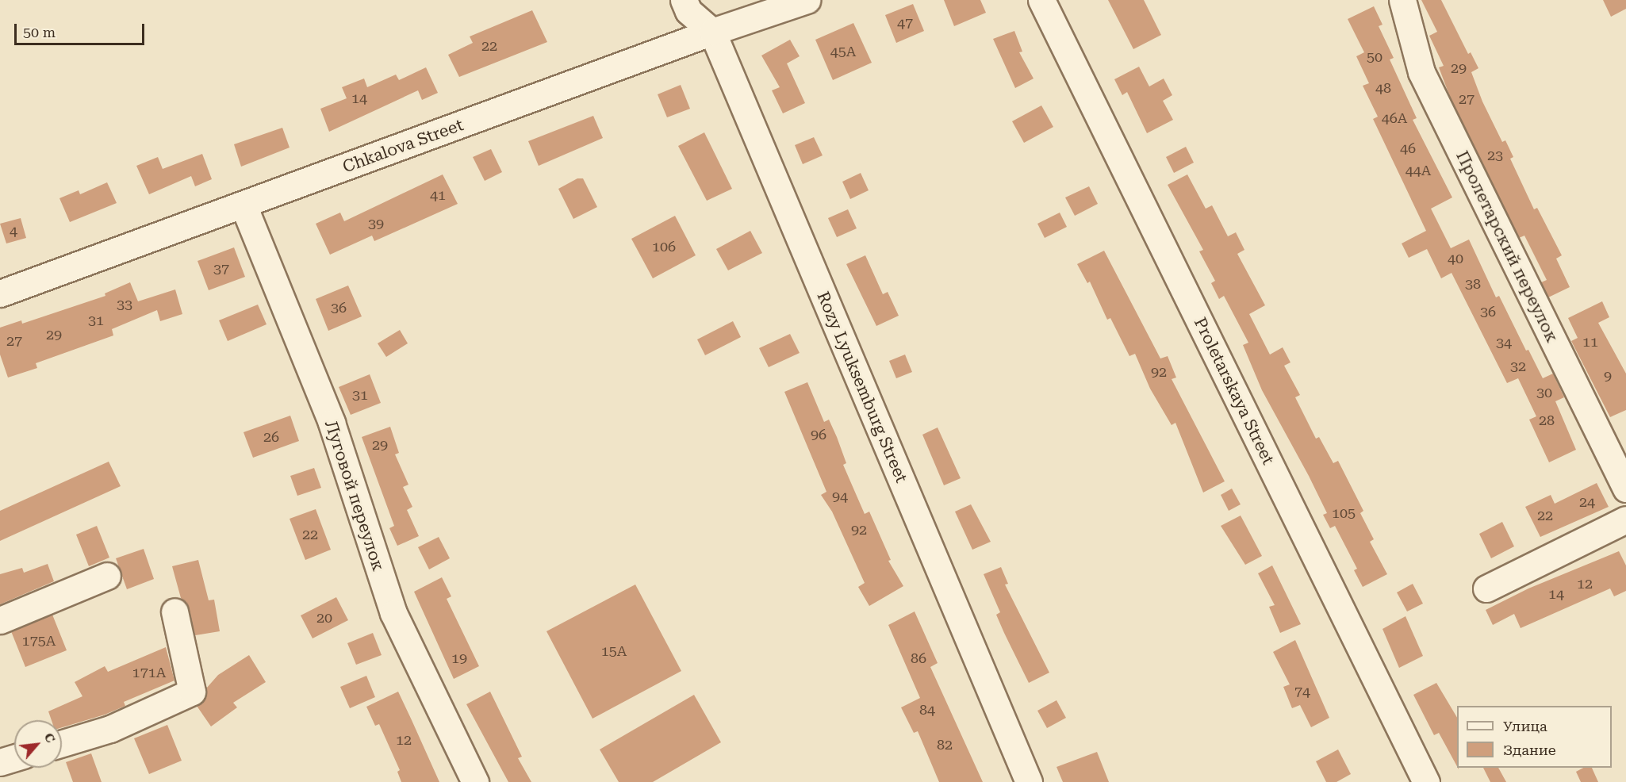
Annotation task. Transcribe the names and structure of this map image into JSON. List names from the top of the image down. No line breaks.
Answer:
{"streets":{"street":["Chkalova Street","Пролетарский переулок","Rozy Lyuksemburg Street","Proletarskaya Street","Луговой переулок"]},"crossings":[["Chkalova Street","Rozy Lyuksemburg Street"],["Chkalova Street","Луговой переулок"]],"house_numbers":["47","22","45А","50","29","48","14","27","46А","46","23","44А","41","39","4","106","40","37","38","33","36","36","31","29","27","11","34","32","92","9","30","31","28","96","26","29","94","24","105","22","92","22","12","14","20","175А","15А","19","86","171А","74","84","12","82"],"legend":["Улица","Здание"],"scale_bar":"50 m","north":"top right"}
